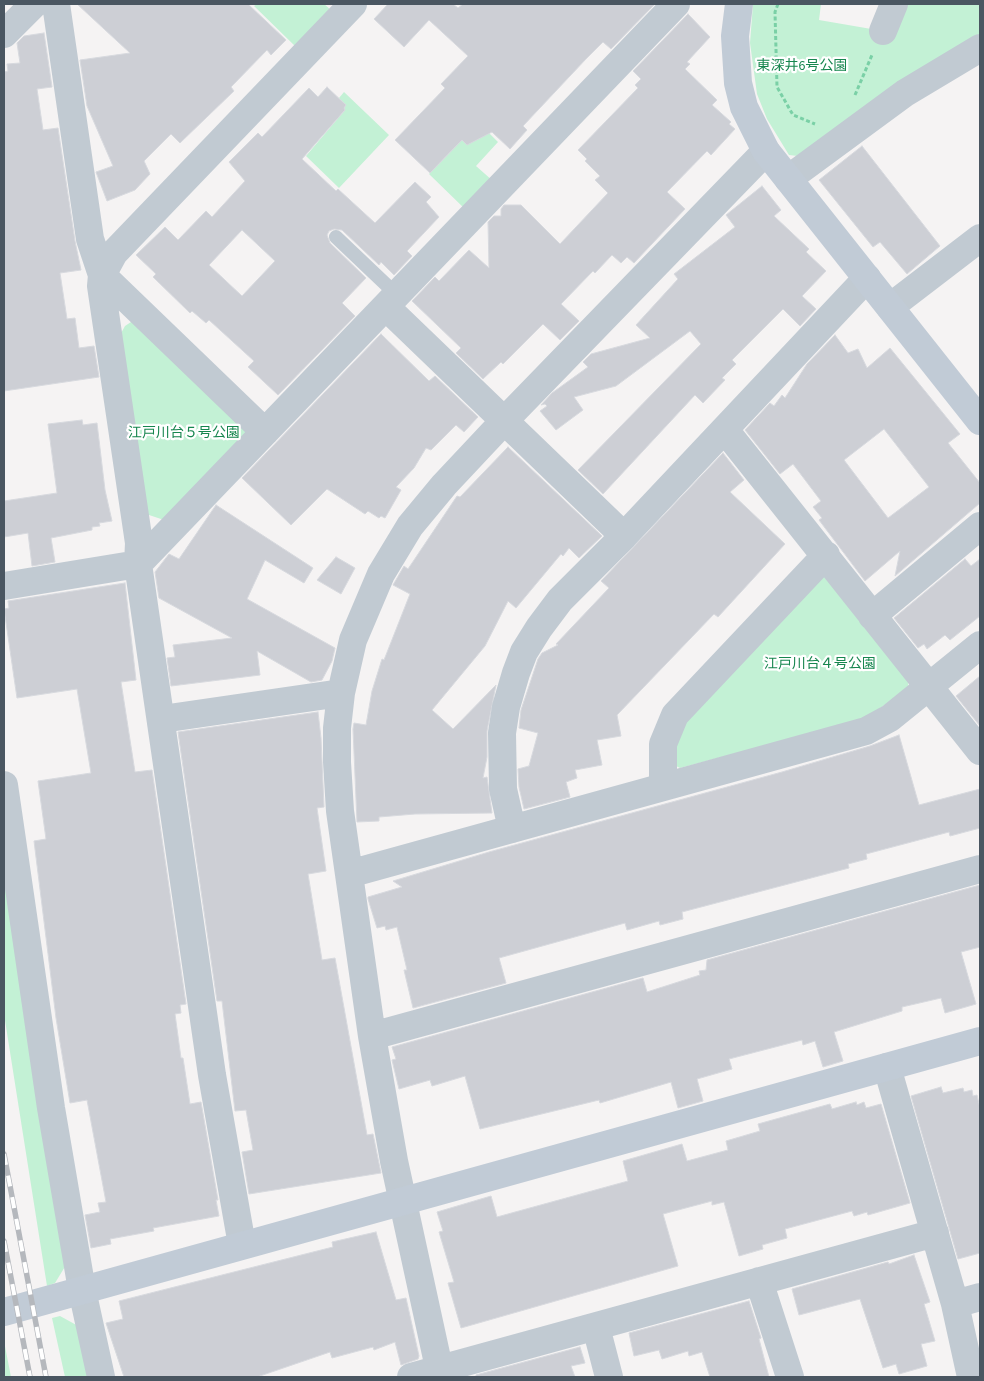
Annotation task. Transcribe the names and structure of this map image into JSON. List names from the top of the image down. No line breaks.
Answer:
{"parks":["東深井6号公園","江戸川台５号公園","江戸川台４号公園"]}
